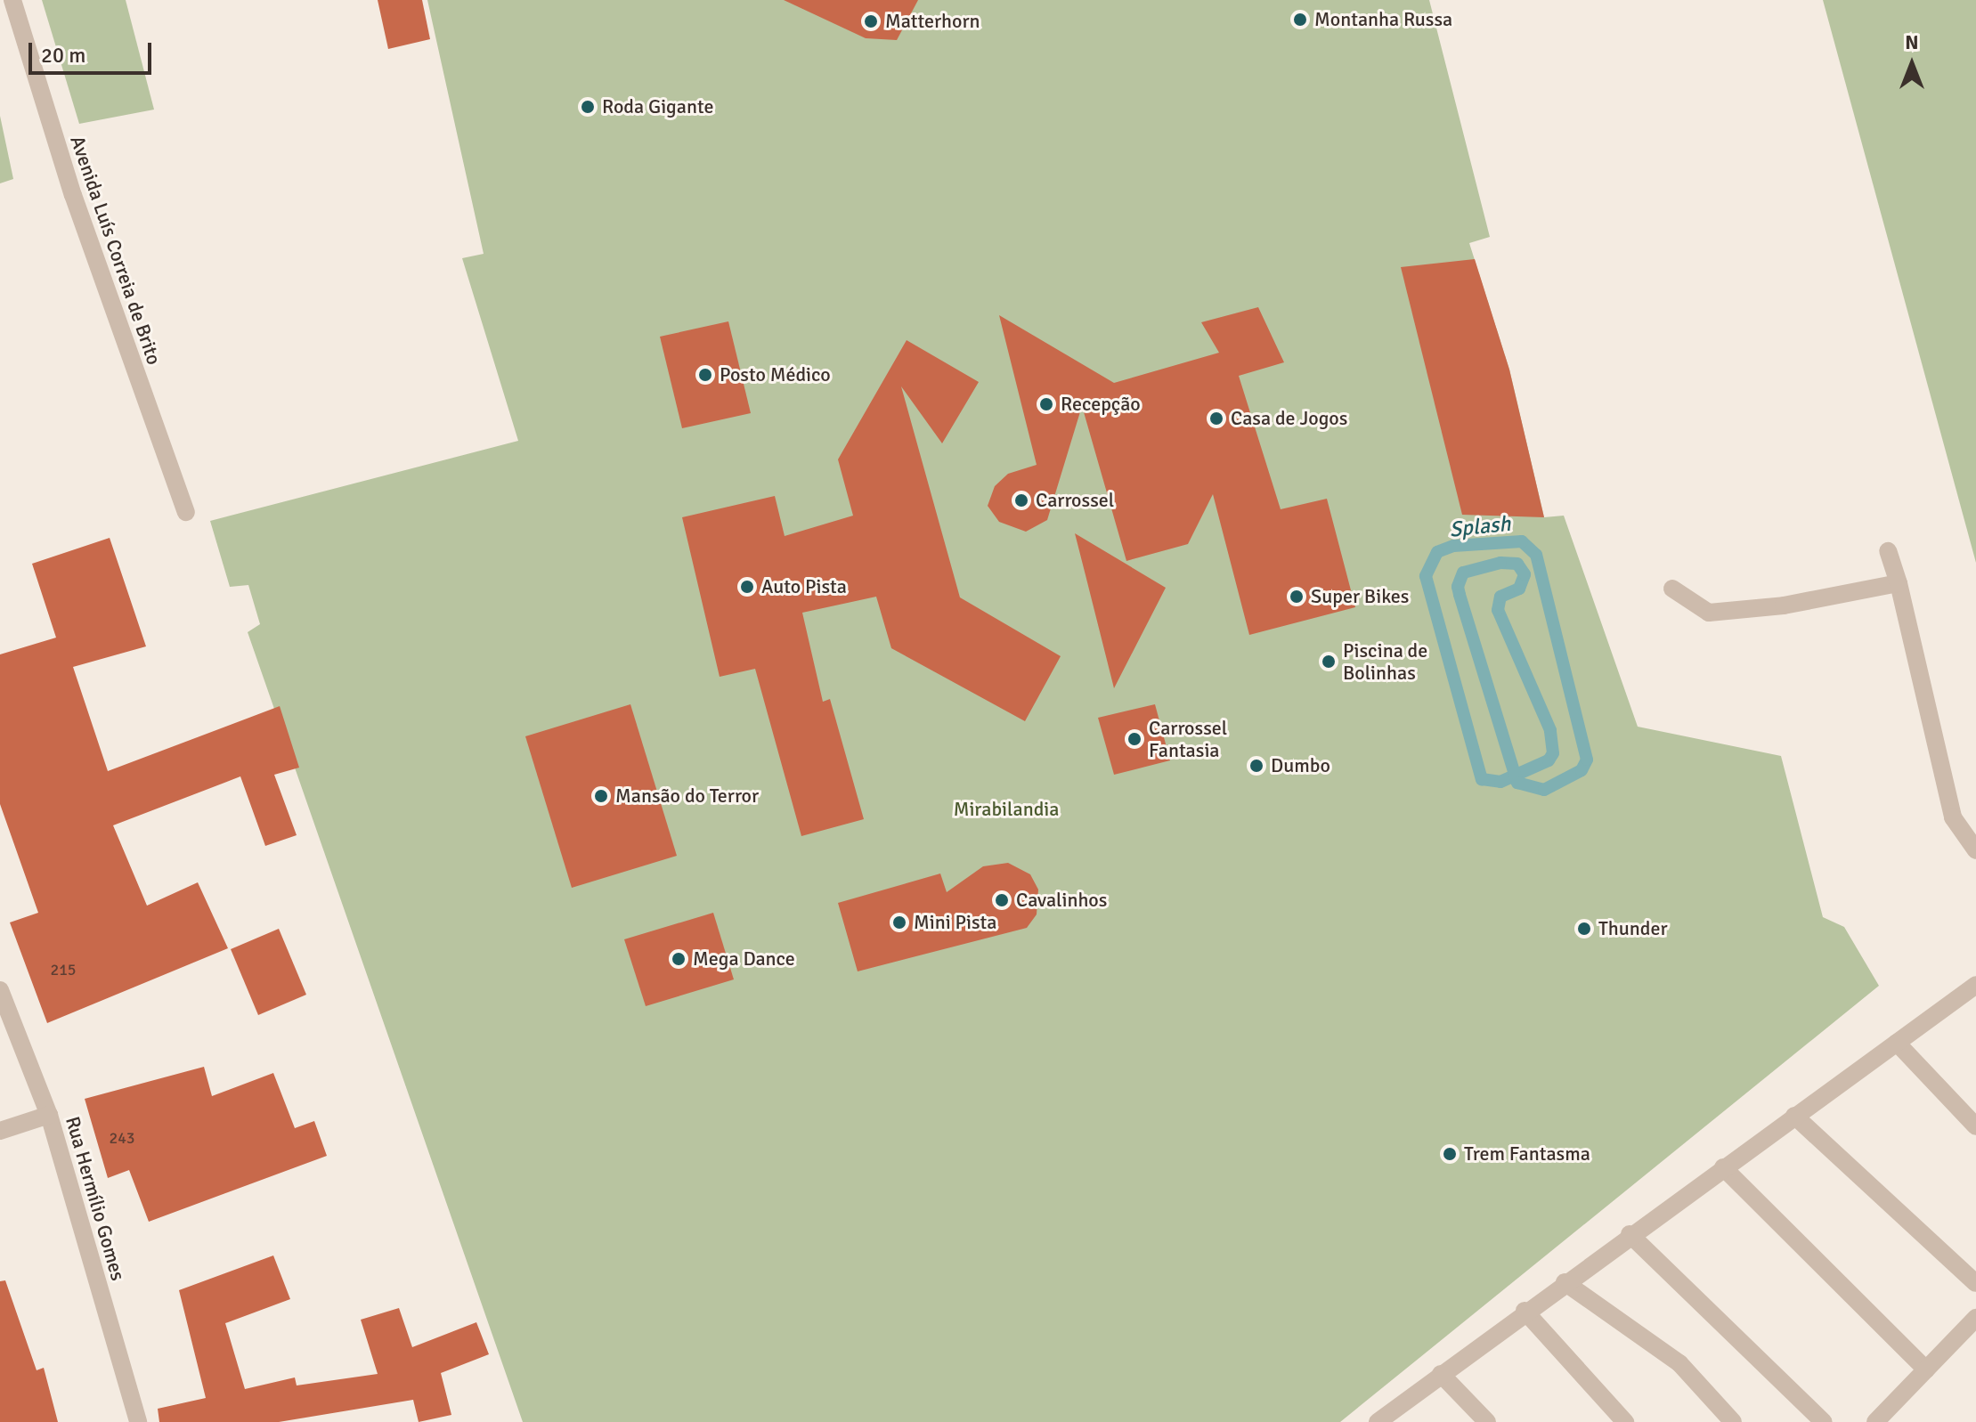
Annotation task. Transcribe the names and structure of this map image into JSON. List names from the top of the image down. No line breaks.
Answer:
{"streets":{"street":["Avenida Luís Correia de Brito","Rua Hermílio Gomes"]},"water":["Splash"],"parks":["Mirabilandia"],"places":["Montanha Russa","Matterhorn","Roda Gigante","Posto Médico","Recepção","Casa de Jogos","Carrossel","Auto Pista","Super Bikes","Piscina de Bolinhas","Carrossel Fantasia","Dumbo","Mansão do Terror","Cavalinhos","Mini Pista","Thunder","Mega Dance","Trem Fantasma"],"house_numbers":["215","243"],"scale_bar":"20 m","north":"top"}
